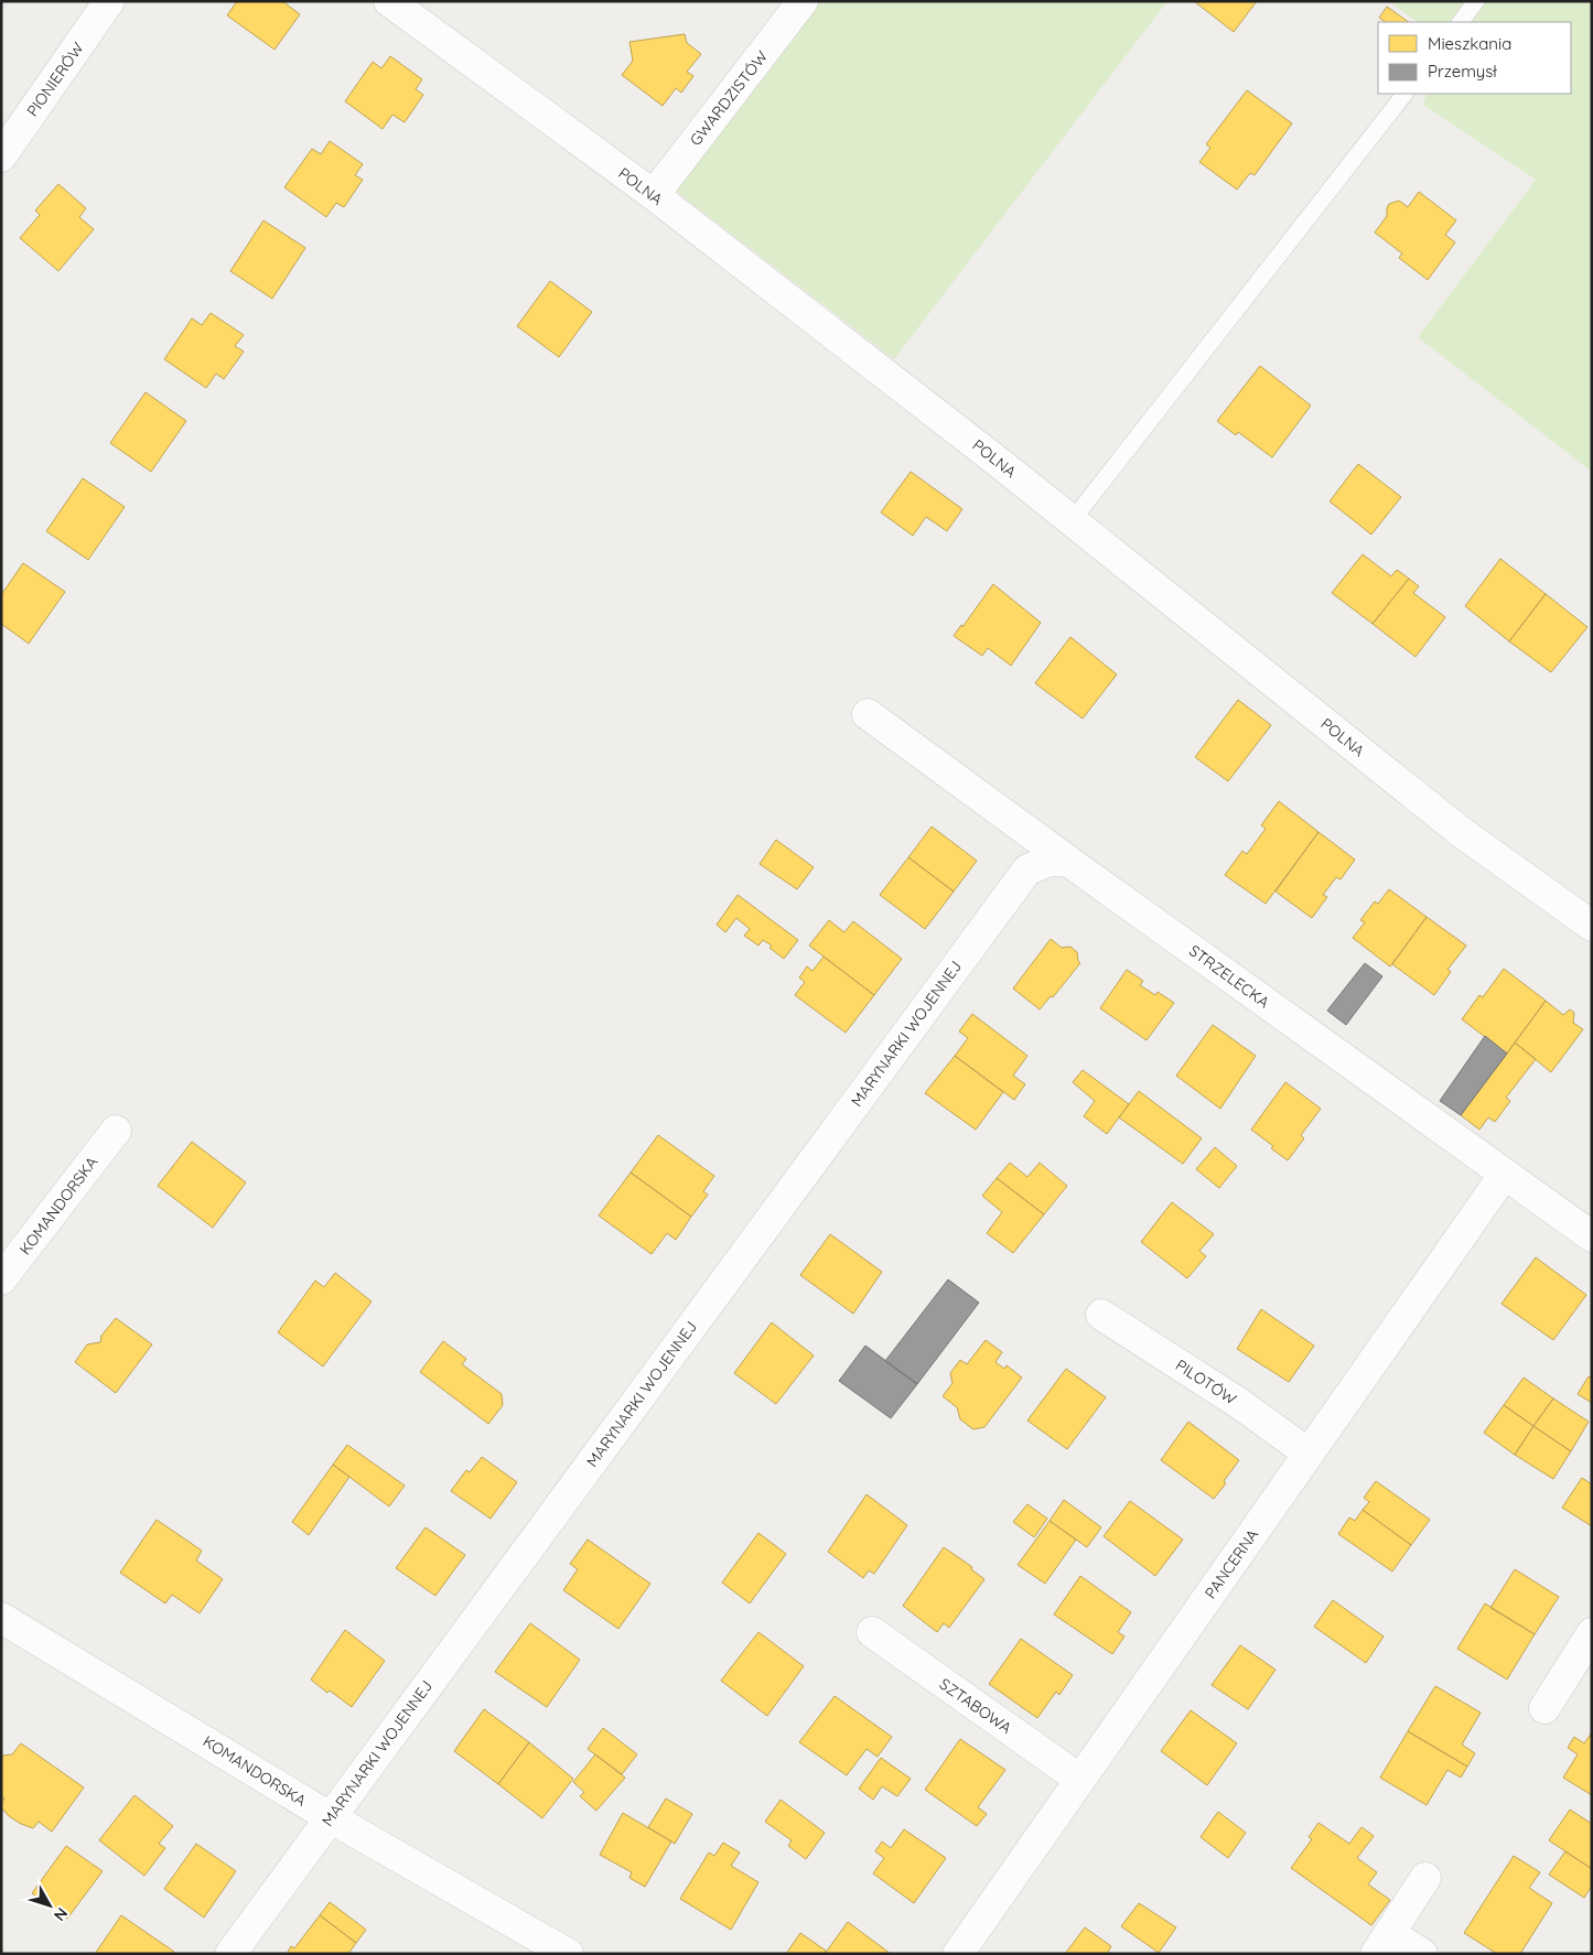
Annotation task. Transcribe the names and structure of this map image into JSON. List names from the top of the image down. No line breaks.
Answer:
{"streets":{"street":["PIONIERÓW","GWARDZISTÓW","POLNA","STRZELECKA","MARYNARKI WOJENNEJ","KOMANDORSKA","PILOTÓW","PANCERNA","SZTABOWA"]},"crossings":[["GWARDZISTÓW","POLNA"],["STRZELECKA","MARYNARKI WOJENNEJ"],["STRZELECKA","PANCERNA"],["MARYNARKI WOJENNEJ","KOMANDORSKA"],["PILOTÓW","PANCERNA"],["PANCERNA","SZTABOWA"]],"legend":["Mieszkania","Przemysł"],"north":"bottom right"}
